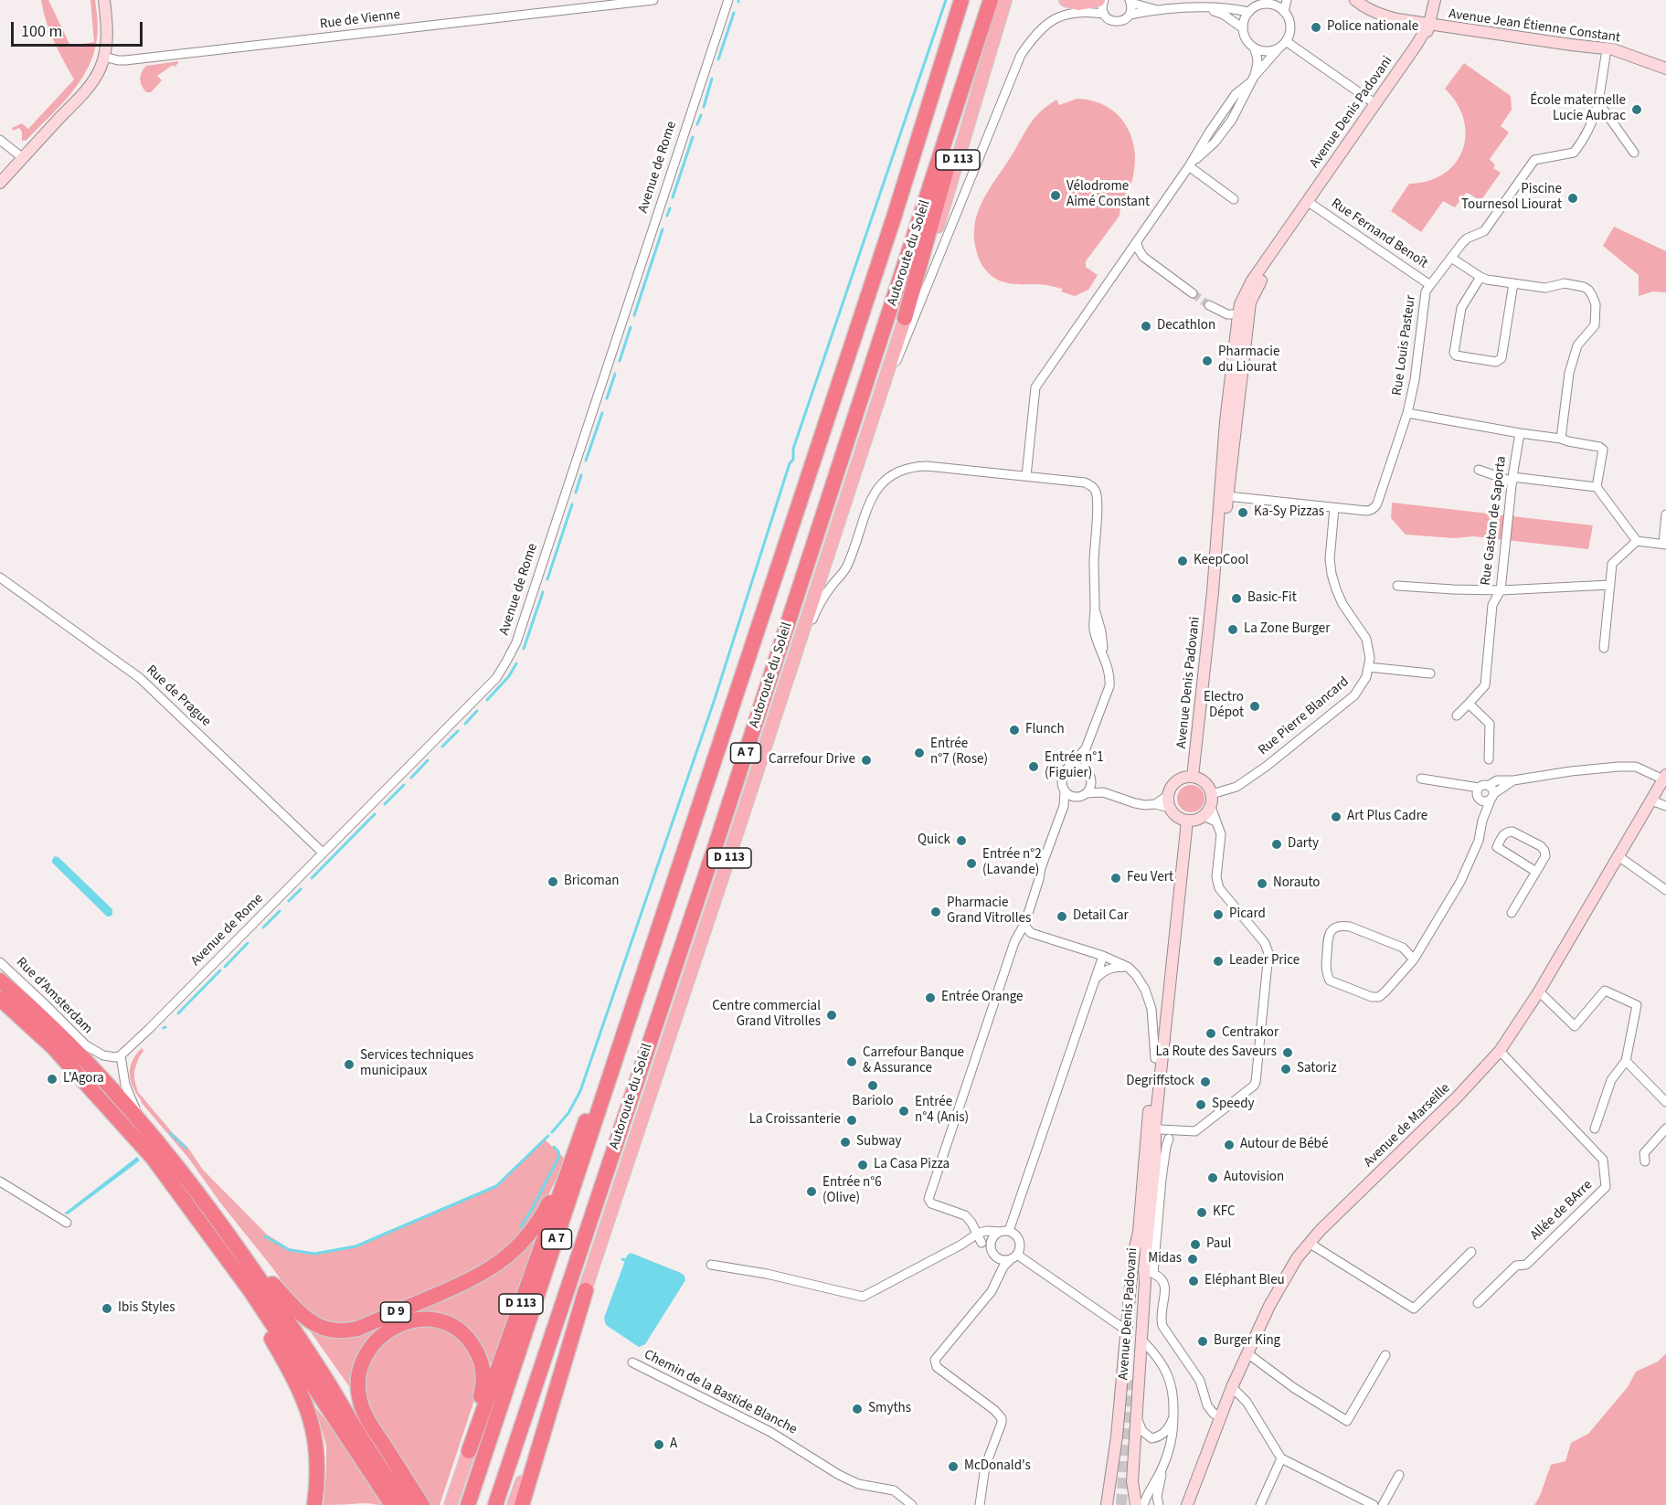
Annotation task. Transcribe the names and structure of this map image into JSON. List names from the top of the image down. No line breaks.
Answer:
{"streets":{"highway":["D 113","Autoroute du Soleil","A 7","D 9"],"main road":["Avenue Jean Étienne Constant","Avenue Denis Padovani","Avenue de Marseille"],"street":["Rue de Vienne","Avenue de Rome","Rue Fernand Benoît","Rue Louis Pasteur","Rue Gaston de Saporta","Rue de Prague","Rue Pierre Blancard","Rue d'Amsterdam","Allée de BArre","Chemin de la Bastide Blanche"]},"crossings":[["Avenue Jean Étienne Constant","Avenue Denis Padovani"],["Avenue Denis Padovani","Rue Fernand Benoît"],["Avenue Denis Padovani","Rue Pierre Blancard"],["D 113","Autoroute du Soleil"],["D 113","D 9"],["Avenue de Rome","Rue de Prague"],["Avenue de Rome","Rue d'Amsterdam"],["Rue Fernand Benoît","Rue Louis Pasteur"],["Rue Louis Pasteur","Rue Pierre Blancard"],["Avenue de Marseille","Allée de BArre"]],"places":["Police nationale","École maternelle Lucie Aubrac","Vélodrome Aimé Constant","Piscine Tournesol Liourat","Decathlon","Pharmacie du Liourat","Ka-Sy Pizzas","KeepCool","Basic-Fit","La Zone Burger","Electro Dépot","Flunch","Entrée n°7 (Rose)","Carrefour Drive","Entrée n°1 (Figuier)","Art Plus Cadre","Quick","Darty","Entrée n°2 (Lavande)","Feu Vert","Bricoman","Norauto","Pharmacie Grand Vitrolles","Picard","Detail Car","Leader Price","Entrée Orange","Centre commercial Grand Vitrolles","Centrakor","La Route des Saveurs","Carrefour Banque & Assurance","Services techniques municipaux","Satoriz","L'Agora","Degriffstock","Bariolo","Speedy","Entrée n°4 (Anis)","La Croissanterie","Subway","Autour de Bébé","La Casa Pizza","Autovision","Entrée n°6 (Olive)","KFC","Paul","Midas","Eléphant Bleu","Ibis Styles","Burger King","Smyths","A","McDonald's"],"scale_bar":"100 m"}
